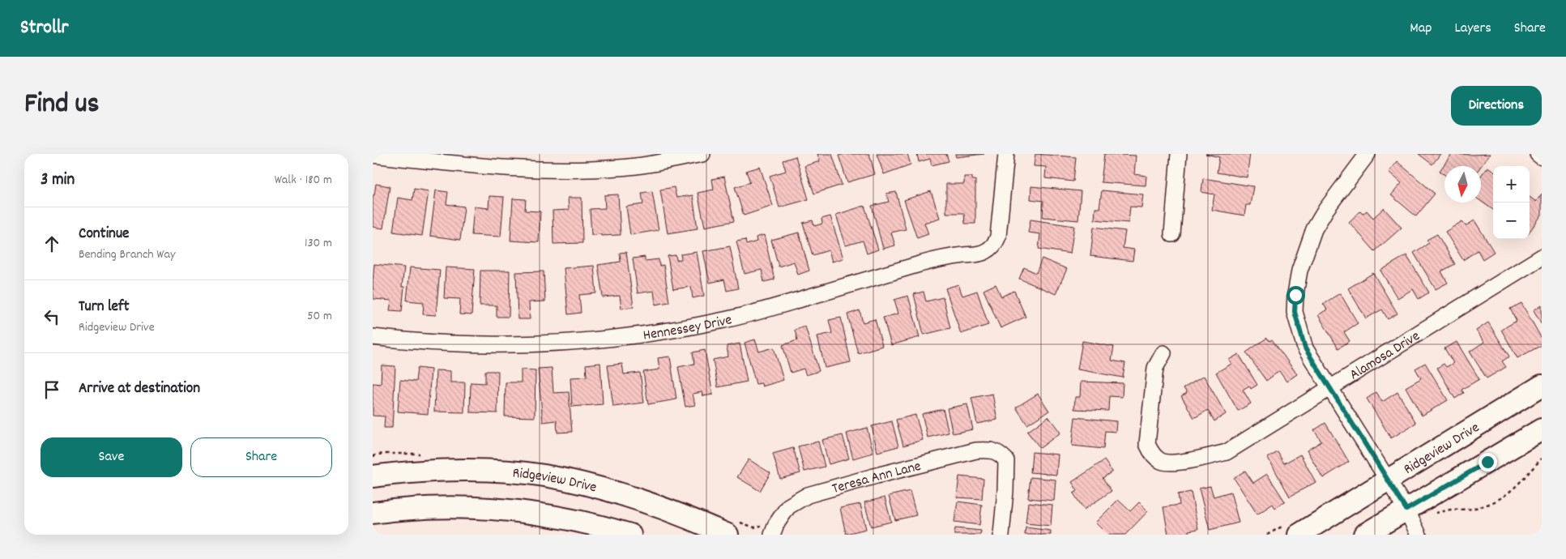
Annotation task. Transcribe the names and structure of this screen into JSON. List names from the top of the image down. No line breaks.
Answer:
{"streets":{"main road":["Ridgeview Drive"],"street":["Hennessey Drive","Alamosa Drive","Teresa Ann Lane"]},"north":"bottom","page":{"header":"Strollr","nav":["Map","Layers","Share"],"title":"Find us","buttons":["Directions",["Save","Share"]],"heading":["3 min","Walk · 180 m"],"map_buttons":["+","−"],"list":[["Continue","Bending Branch Way","130 m"],["Turn left","Ridgeview Drive","50 m"],"Arrive at destination"]}}
